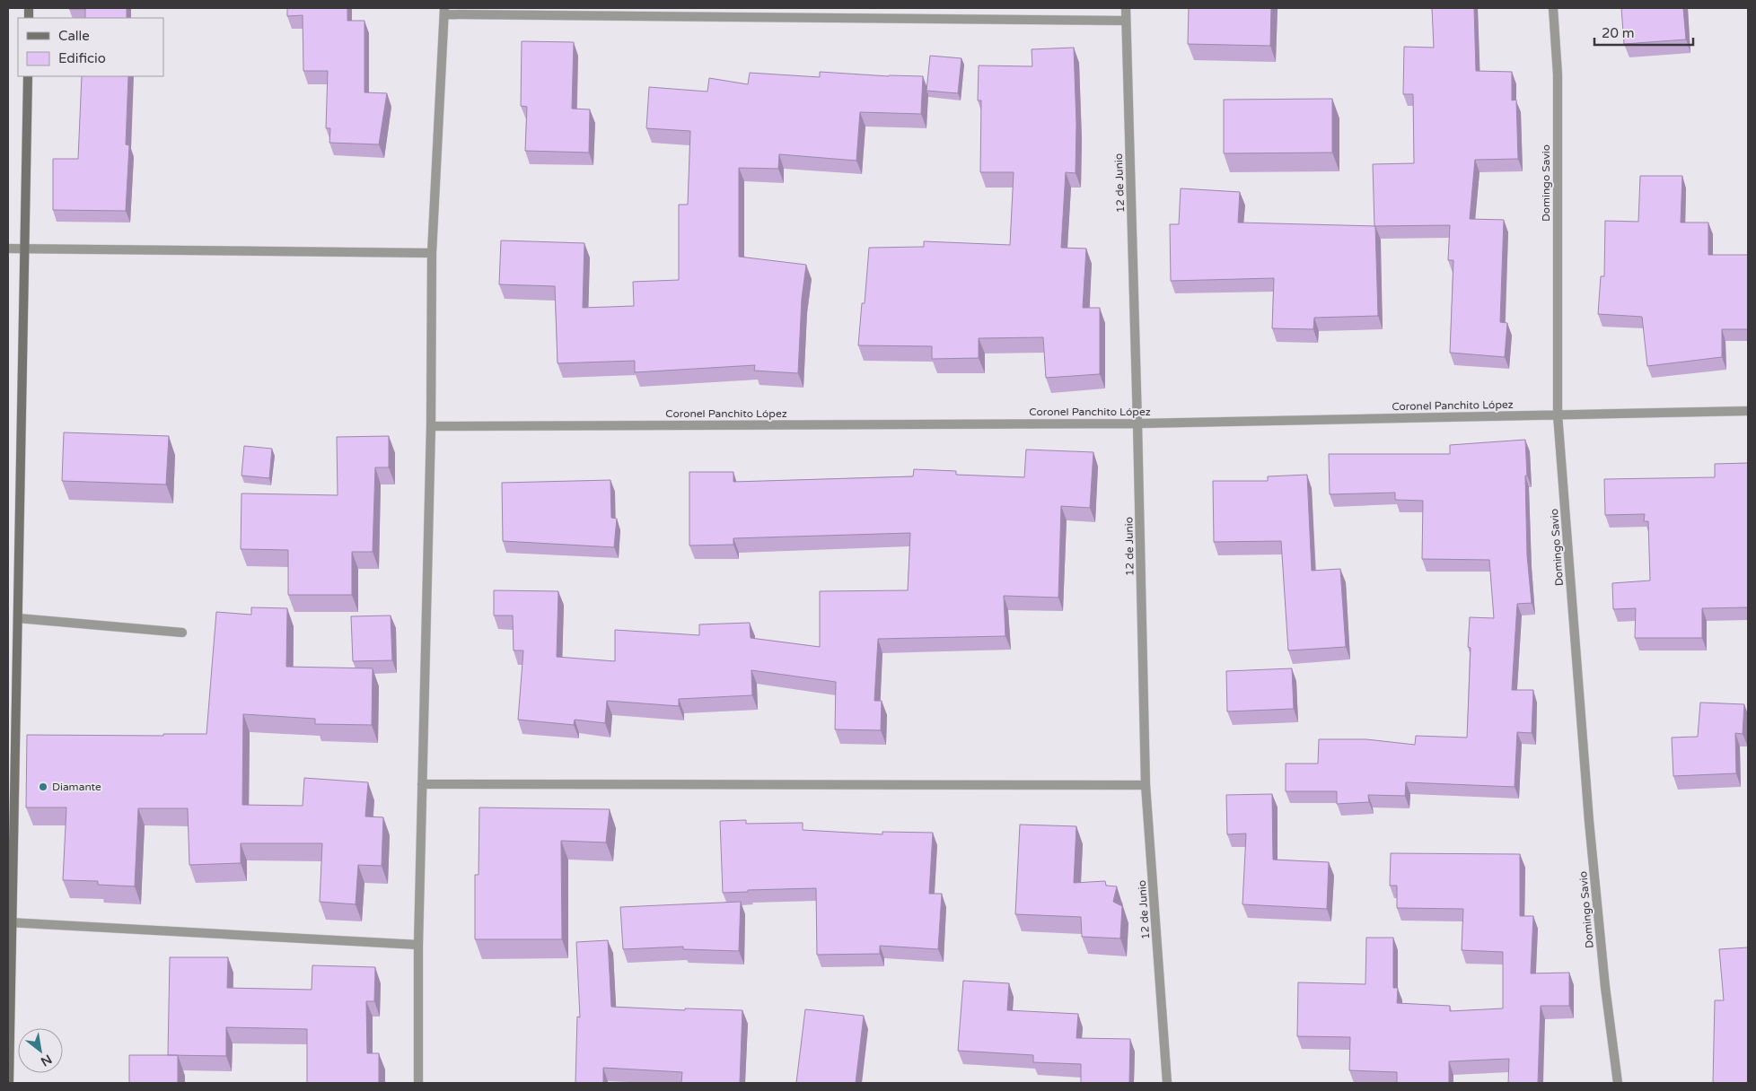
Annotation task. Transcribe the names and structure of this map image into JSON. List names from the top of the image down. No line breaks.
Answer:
{"streets":{"street":["12 de Junio","Domingo Savio","Coronel Panchito López"]},"crossings":[["12 de Junio","Coronel Panchito López"],["Domingo Savio","Coronel Panchito López"]],"places":["Diamante"],"legend":["Calle","Edificio"],"scale_bar":"20 m","north":"bottom right"}
